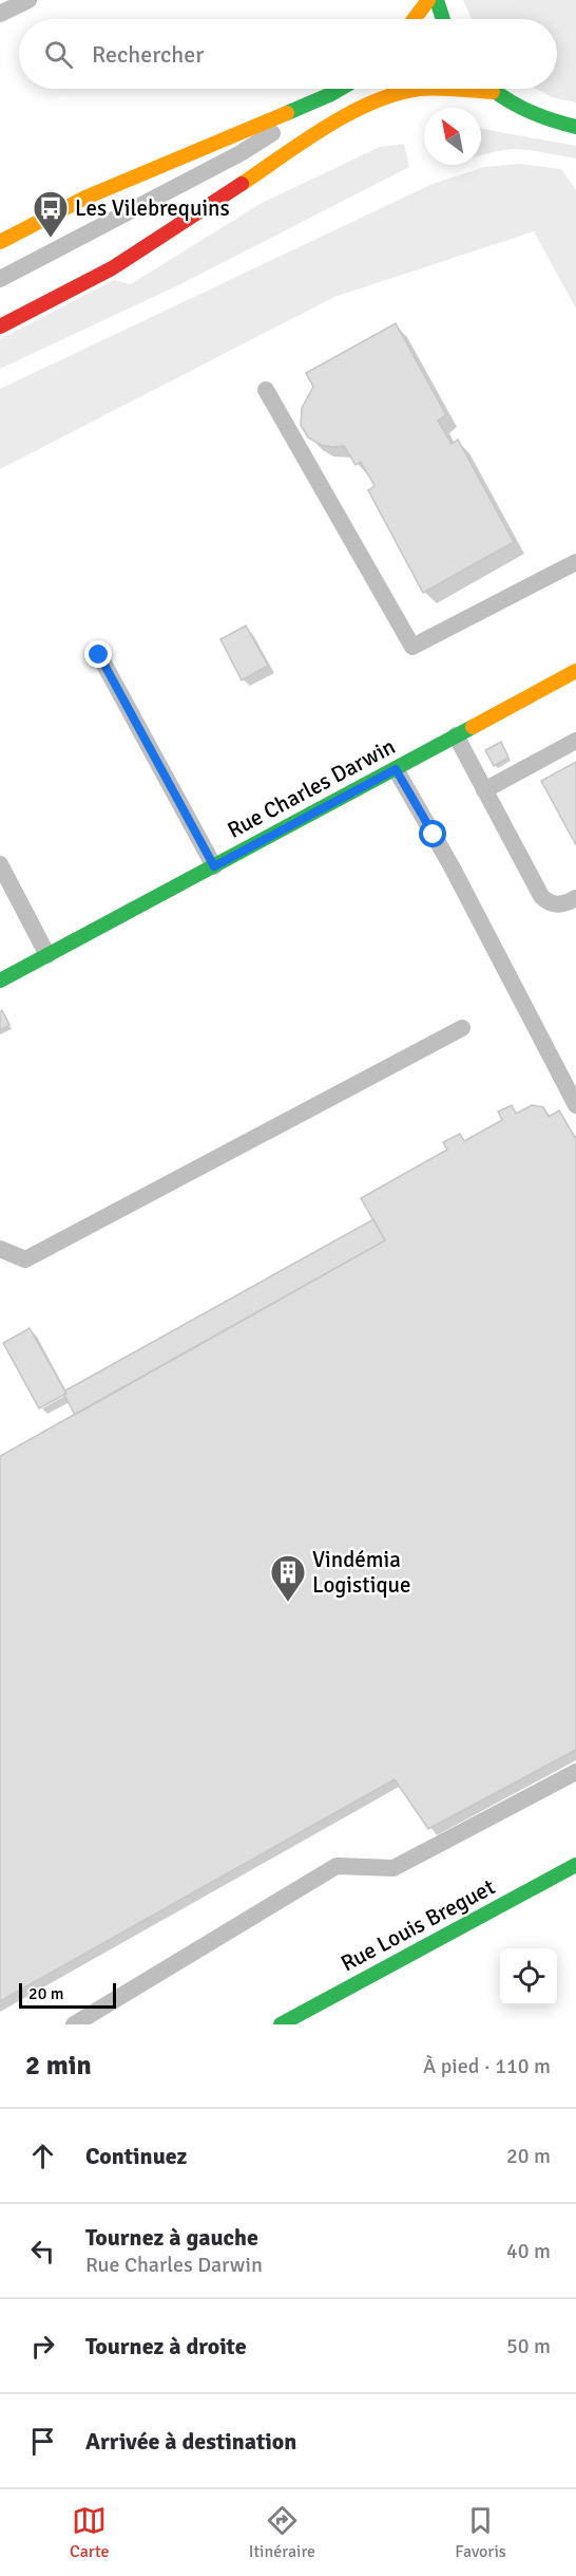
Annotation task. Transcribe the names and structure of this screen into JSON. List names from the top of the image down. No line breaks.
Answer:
{"streets":{"main road":["Rue Charles Darwin","Rue Louis Breguet"]},"places":{"bus stop":["Les Vilebrequins"],"building":["Vindémia Logistique"]},"scale_bar":"20 m","north":"top left","page":{"search":"Rechercher","scale":"20 m","heading":["2 min","À pied · 110 m"],"list":[["Continuez","20 m"],["Tournez à gauche","Rue Charles Darwin","40 m"],["Tournez à droite","50 m"],"Arrivée à destination"],"nav":["Carte","Itinéraire","Favoris"]}}
